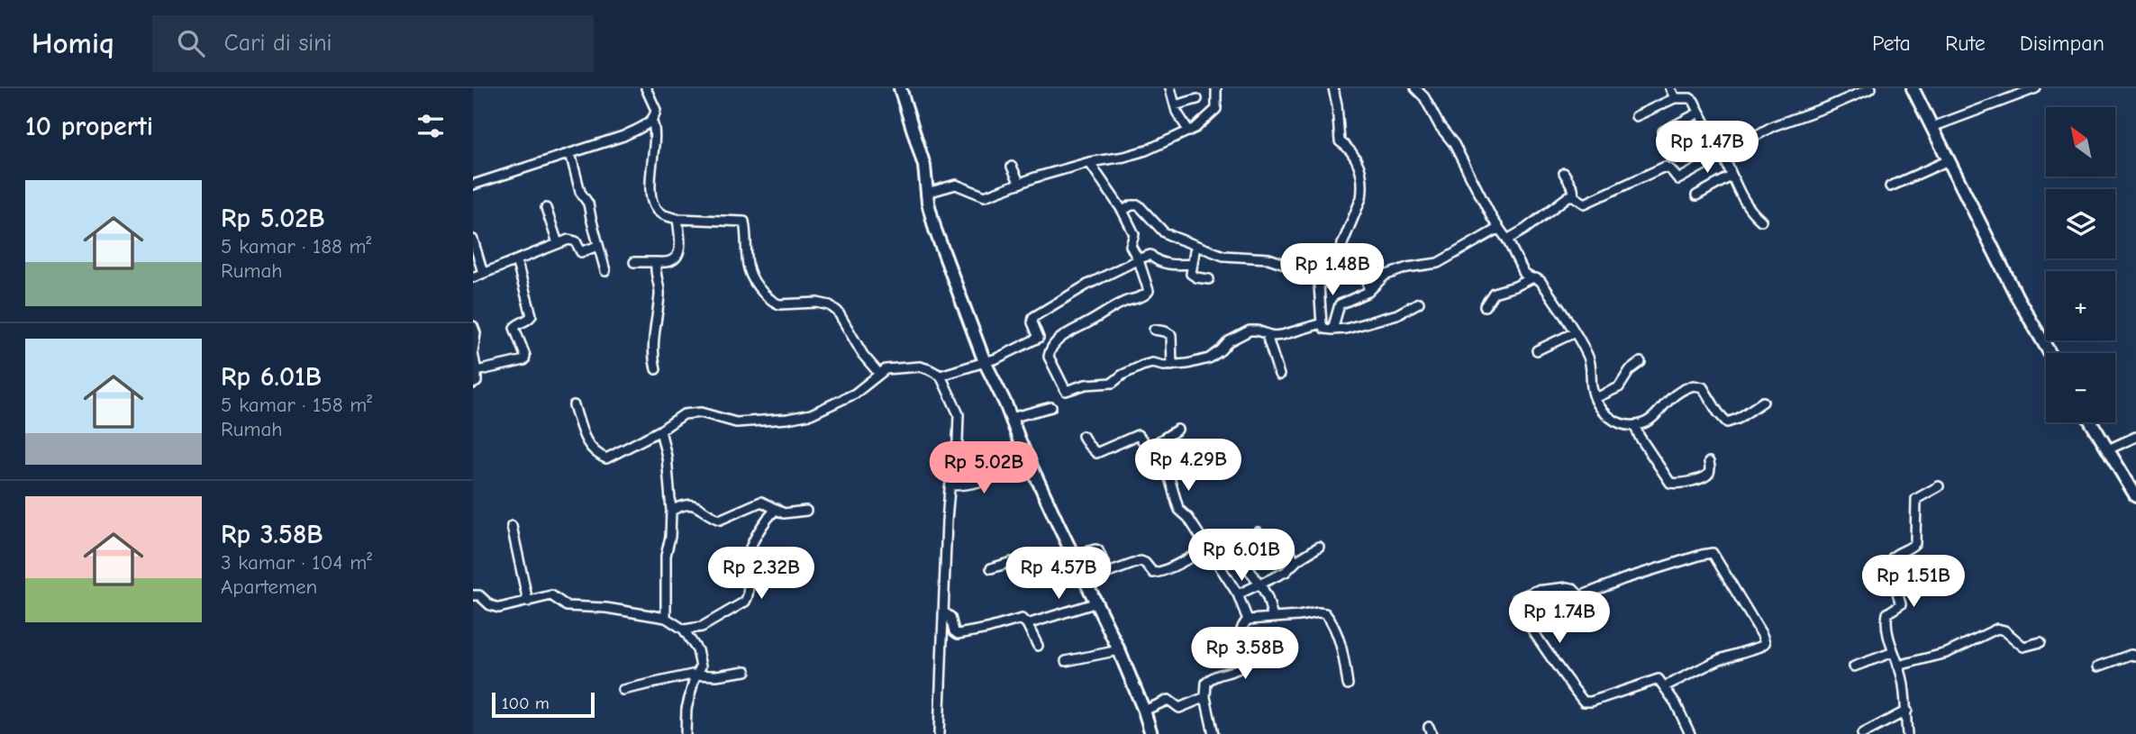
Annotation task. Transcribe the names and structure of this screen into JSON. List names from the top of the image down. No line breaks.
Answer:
{"scale_bar":"100 m","north":"top left","page":{"header":"Homiq","search":"Cari di sini","nav":["Peta","Rute","Disimpan"],"heading":"10 properti","map_buttons":["+","−"],"price":["Rp 1.47B","Rp 1.48B","Rp 4.29B","Rp 5.02B","Rp 6.01B","Rp 2.32B","Rp 4.57B","Rp 1.51B","Rp 1.74B","Rp 3.58B"],"list":[{"name":"Rp 5.02B","note":"5 kamar · 188 m² · Rumah"},{"name":"Rp 6.01B","note":"5 kamar · 158 m² · Rumah"},{"name":"Rp 3.58B","note":"3 kamar · 104 m² · Apartemen"}],"scale":"100 m"}}
